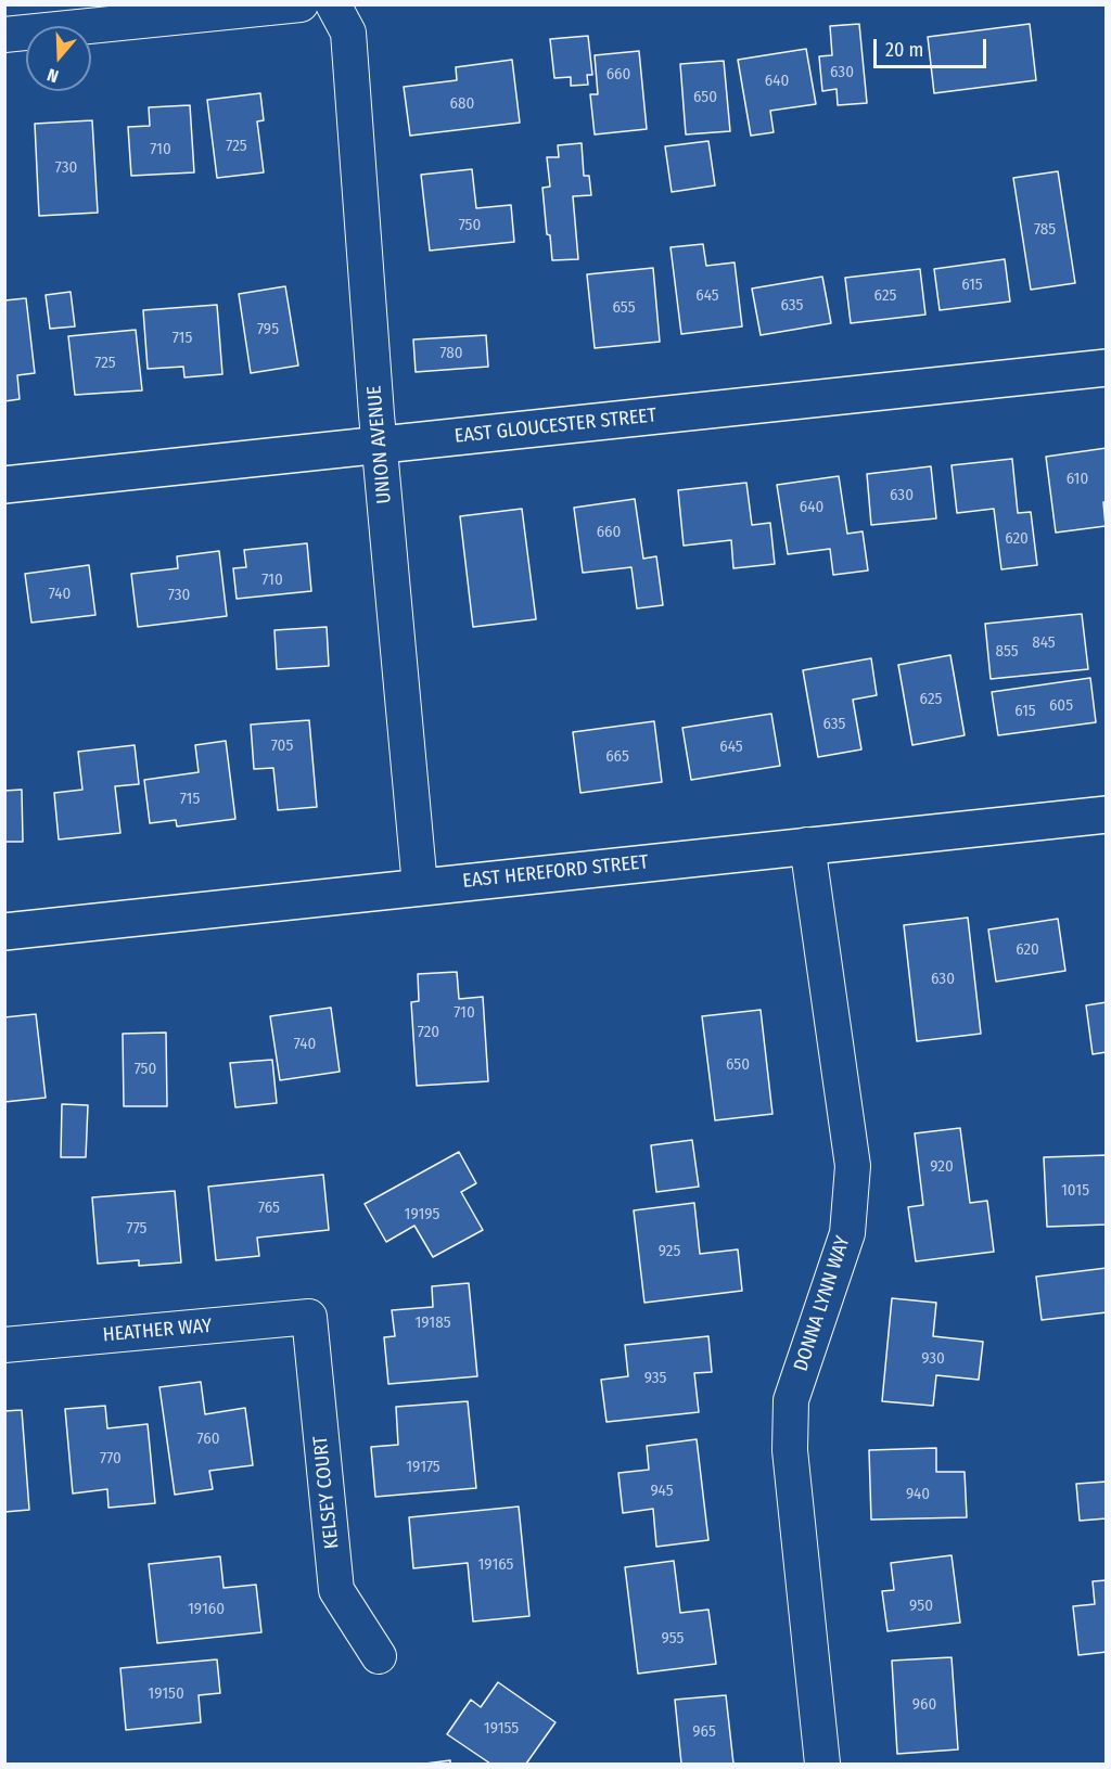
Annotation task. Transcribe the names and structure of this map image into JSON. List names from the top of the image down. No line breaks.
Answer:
{"streets":{"street":["EAST GLOUCESTER STREET","UNION AVENUE","EAST HEREFORD STREET","DONNA LYNN WAY","HEATHER WAY","KELSEY COURT"]},"crossings":[["EAST GLOUCESTER STREET","UNION AVENUE"],["UNION AVENUE","EAST HEREFORD STREET"],["EAST HEREFORD STREET","DONNA LYNN WAY"],["HEATHER WAY","KELSEY COURT"]],"house_numbers":["630","660","640","650","680","725","710","730","750","785","615","645","625","635","655","795","715","780","725","610","630","640","660","620","710","740","730","845","855","625","605","615","635","705","645","665","715","620","630","710","720","740","650","750","920","1015","765","19195","775","925","19185","930","935","760","770","19175","945","940","19165","950","19160","955","19150","960","19155","965"],"scale_bar":"20 m","north":"bottom"}
